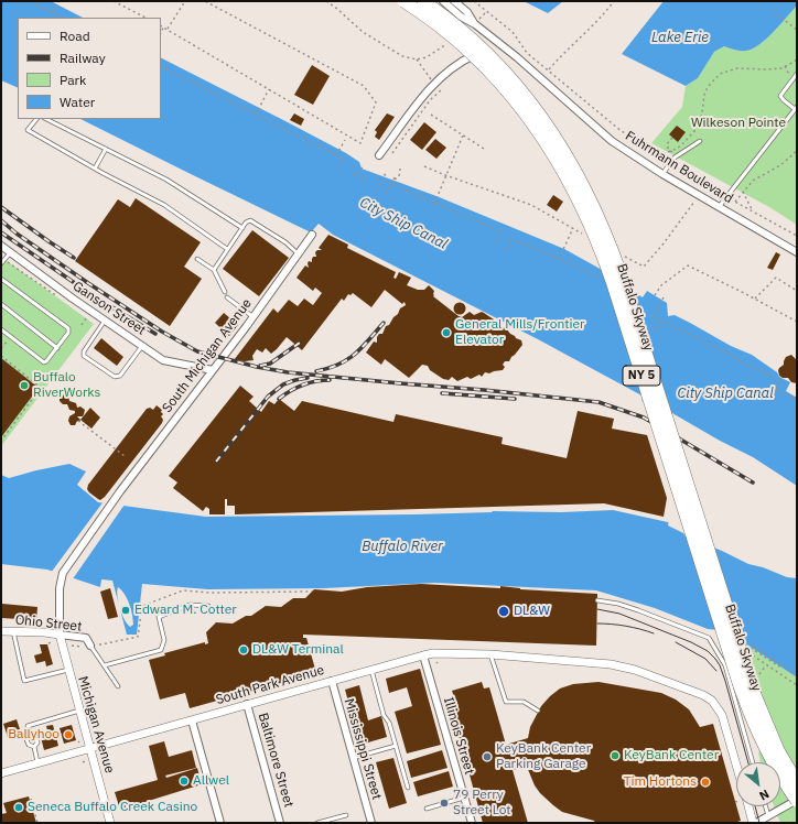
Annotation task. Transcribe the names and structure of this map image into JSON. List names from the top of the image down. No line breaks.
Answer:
{"streets":{"highway":["Buffalo Skyway","NY 5"],"street":["Fuhrmann Boulevard","Ganson Street","South Michigan Avenue","Ohio Street","South Park Avenue","Michigan Avenue","Illinois Street","Mississippi Street","Baltimore Street"]},"crossings":[["Ganson Street","South Michigan Avenue"],["South Michigan Avenue","Ohio Street"],["South Michigan Avenue","Michigan Avenue"],["Ohio Street","Michigan Avenue"],["South Park Avenue","Michigan Avenue"],["South Park Avenue","Illinois Street"],["South Park Avenue","Mississippi Street"],["South Park Avenue","Baltimore Street"]],"water":["Lake Erie","City Ship Canal","Buffalo River"],"parks":["Wilkeson Pointe"],"places":["General Mills/Frontier Elevator","Buffalo RiverWorks","Edward M. Cotter","DL&W","DL&W Terminal","Ballyhoo","KeyBank Center","KeyBank Center Parking Garage","Allwel","Tim Hortons","79 Perry Street Lot","Seneca Buffalo Creek Casino"],"legend":["Road","Railway","Park","Water"],"north":"bottom right"}
